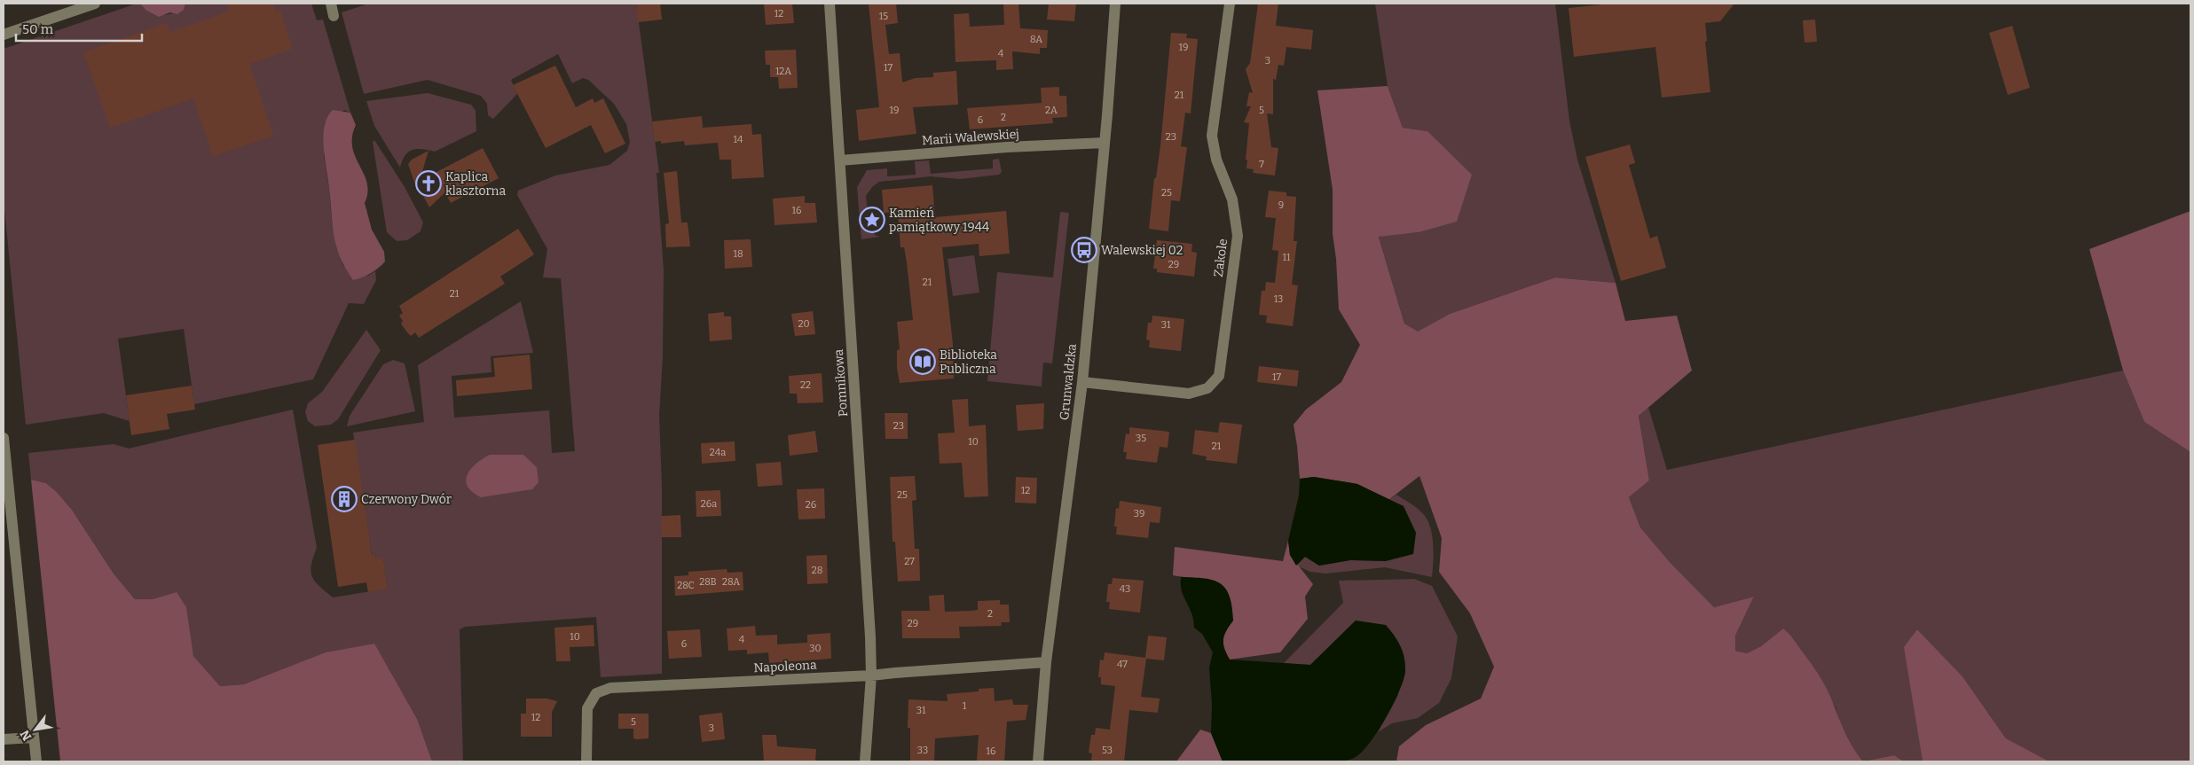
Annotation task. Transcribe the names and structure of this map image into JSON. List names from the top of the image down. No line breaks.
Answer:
{"streets":{"street":["Marii Walewskiej","Zakole","Grunwaldzka","Pomnikowa","Napoleona"]},"crossings":[["Marii Walewskiej","Grunwaldzka"],["Marii Walewskiej","Pomnikowa"],["Zakole","Grunwaldzka"],["Grunwaldzka","Napoleona"],["Pomnikowa","Napoleona"]],"places":{"church":["Kaplica klasztorna"],"place":["Kamień pamiątkowy 1944"],"bus stop":["Walewskiej 02"],"library":["Biblioteka Publiczna"],"building":["Czerwony Dwór"]},"house_numbers":["12","15","8A","19","4","3","17","12A","21","19","2A","5","2","6","23","14","7","25","9","16","18","11","29","21","21","13","20","31","17","22","23","35","10","21","24a","12","25","26a","26","39","27","28","28B","28A","28C","43","2","29","10","4","6","30","47","1","31","12","5","3","33","53","16"],"scale_bar":"50 m","north":"bottom left"}
